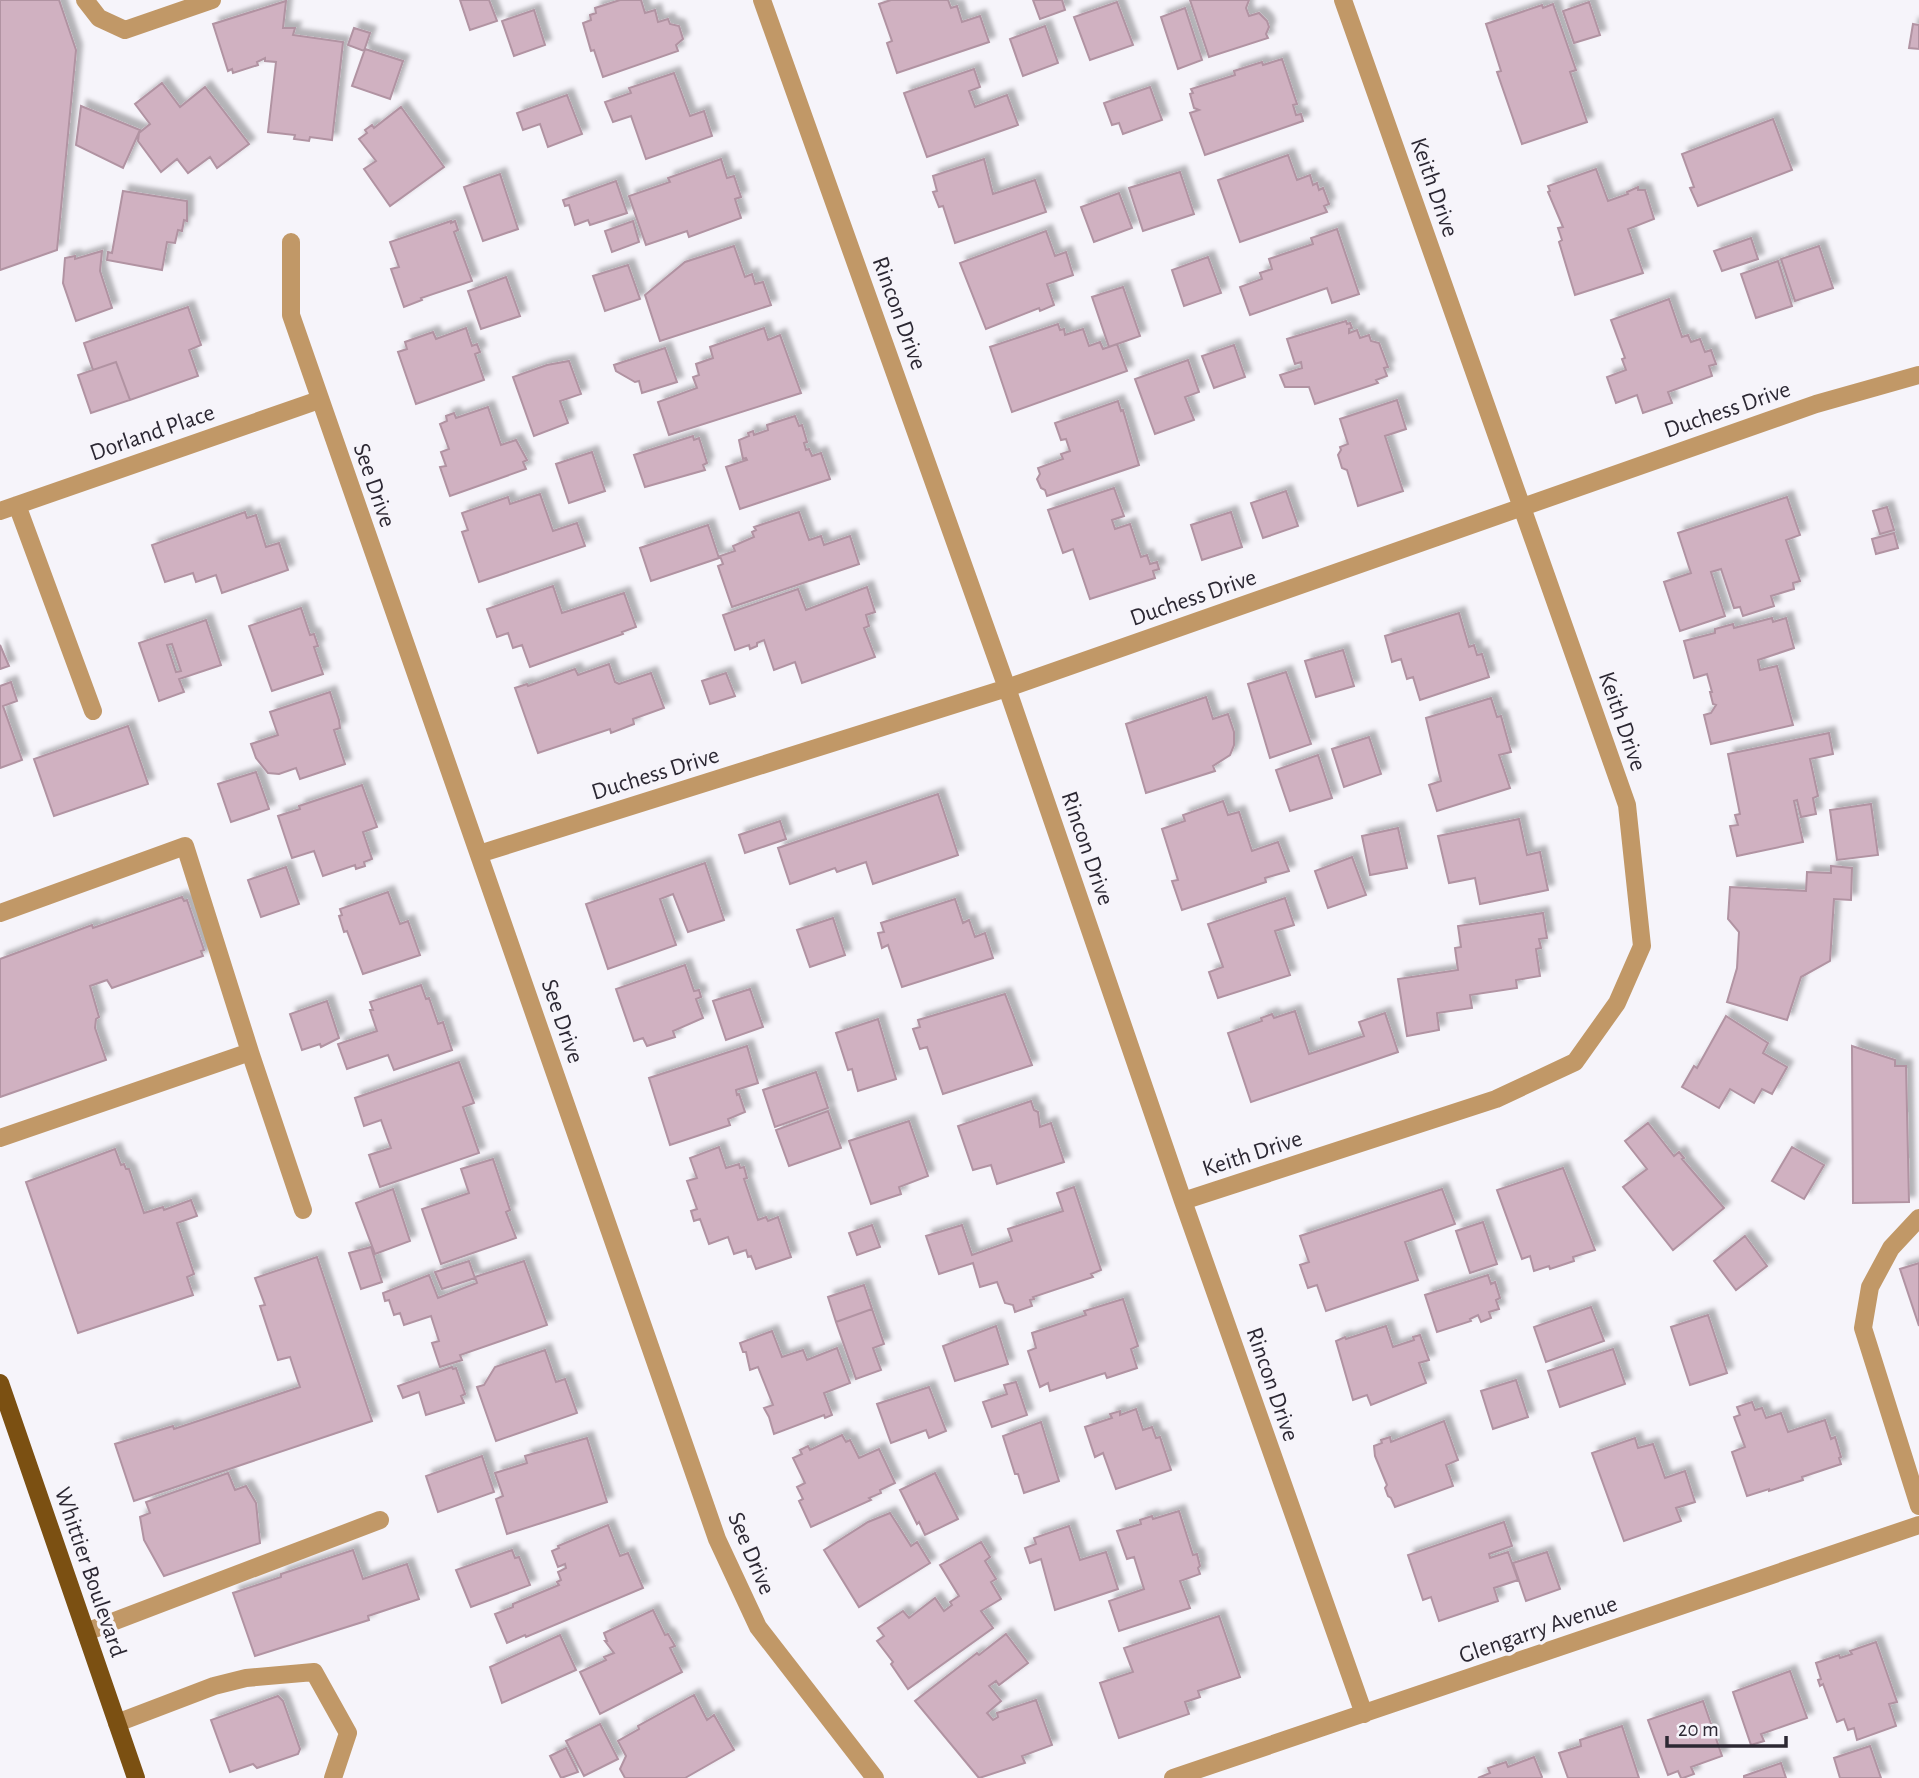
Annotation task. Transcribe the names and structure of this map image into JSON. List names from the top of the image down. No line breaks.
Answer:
{"streets":{"main road":["Whittier Boulevard"],"street":["Keith Drive","Rincon Drive","Duchess Drive","Dorland Place","See Drive","Glengarry Avenue"]},"crossings":[["Keith Drive","Rincon Drive"],["Keith Drive","Duchess Drive"],["Rincon Drive","Duchess Drive"],["Rincon Drive","Glengarry Avenue"],["Duchess Drive","See Drive"],["Dorland Place","See Drive"]],"scale_bar":"20 m"}
